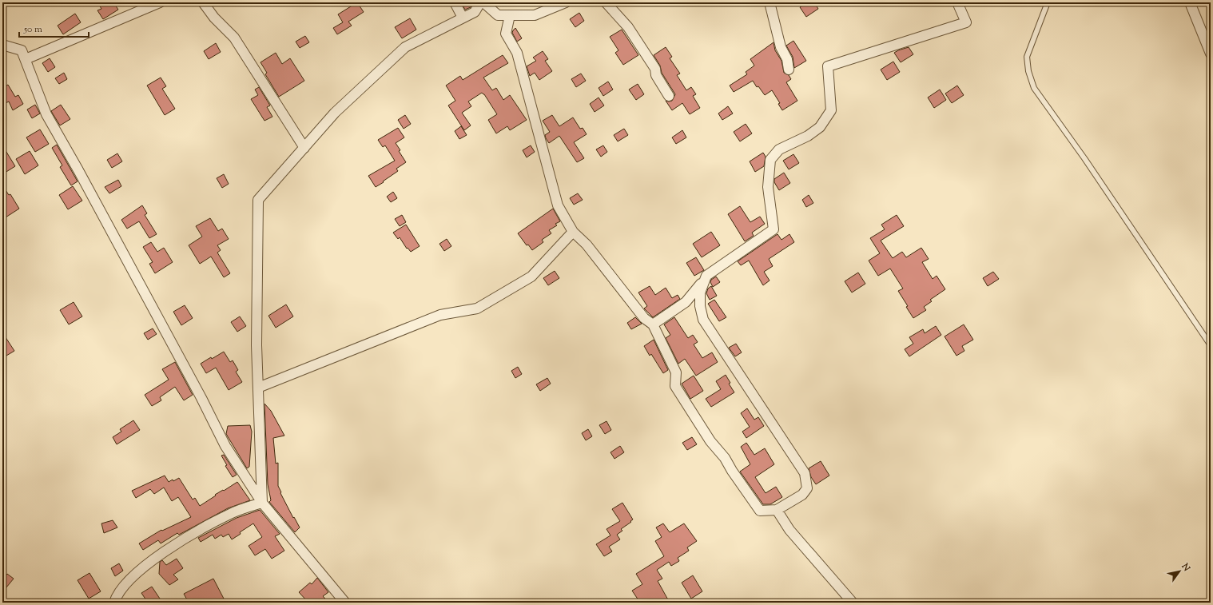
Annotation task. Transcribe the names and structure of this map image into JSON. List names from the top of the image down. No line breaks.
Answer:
{"scale_bar":"50 m","north":"top right"}
